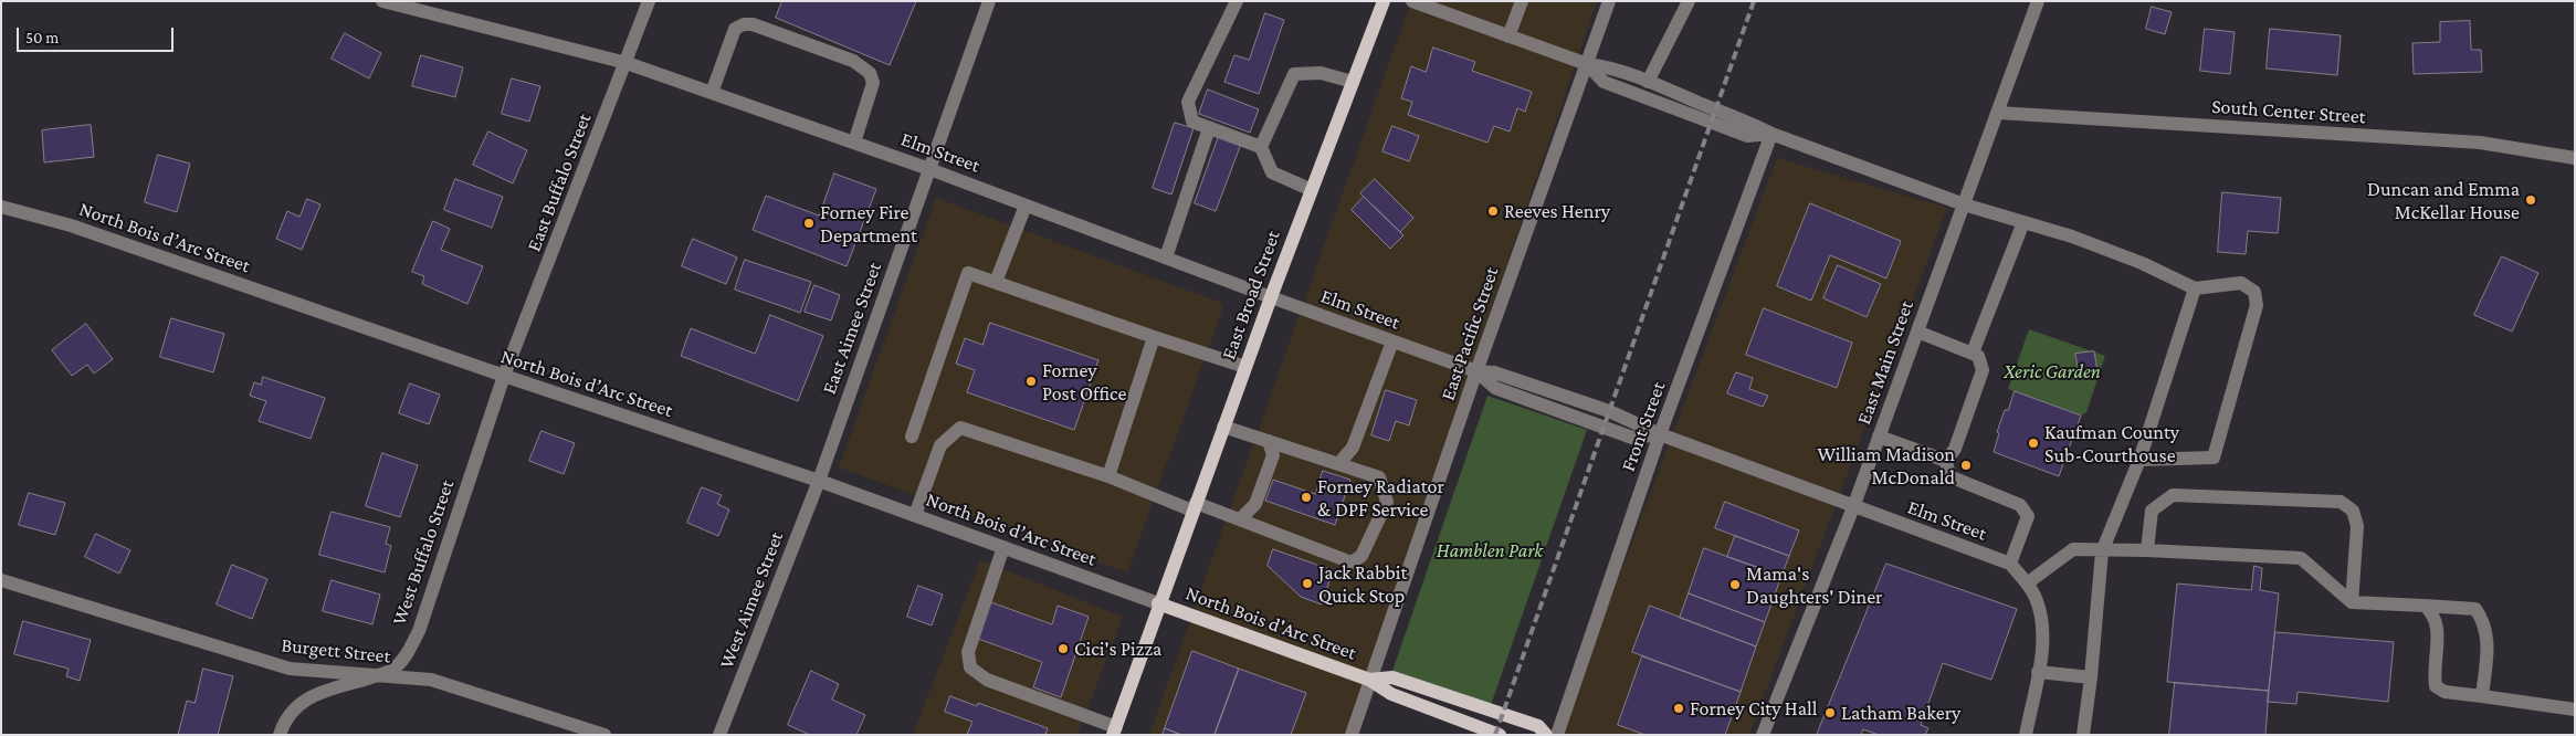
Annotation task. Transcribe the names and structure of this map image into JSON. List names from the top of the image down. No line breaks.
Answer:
{"streets":{"main road":["East Broad Street","North Bois d'Arc Street"],"street":["South Center Street","Elm Street","East Buffalo Street","North Bois d’Arc Street","East Aimee Street","East Pacific Street","East Main Street","Front Street","West Buffalo Street","West Aimee Street","Burgett Street"]},"crossings":[["South Center Street","East Main Street"],["Elm Street","East Buffalo Street"],["Elm Street","East Broad Street"],["Elm Street","East Aimee Street"],["Elm Street","East Pacific Street"],["Elm Street","East Main Street"],["Elm Street","Front Street"],["East Buffalo Street","North Bois d’Arc Street"],["East Buffalo Street","West Buffalo Street"],["North Bois d’Arc Street","East Broad Street"],["North Bois d’Arc Street","East Aimee Street"],["North Bois d’Arc Street","West Buffalo Street"],["North Bois d’Arc Street","West Aimee Street"],["North Bois d’Arc Street","North Bois d'Arc Street"],["East Broad Street","North Bois d'Arc Street"],["East Aimee Street","West Aimee Street"],["East Pacific Street","North Bois d'Arc Street"],["West Buffalo Street","Burgett Street"]],"parks":["Xeric Garden","Hamblen Park"],"places":["Duncan and Emma McKellar House","Reeves Henry","Forney Fire Department","Forney Post Office","Kaufman County Sub-Courthouse","William Madison McDonald","Forney Radiator & DPF Service","Jack Rabbit Quick Stop","Mama's Daughters' Diner","Cici's Pizza","Forney City Hall","Latham Bakery"],"scale_bar":"50 m"}
